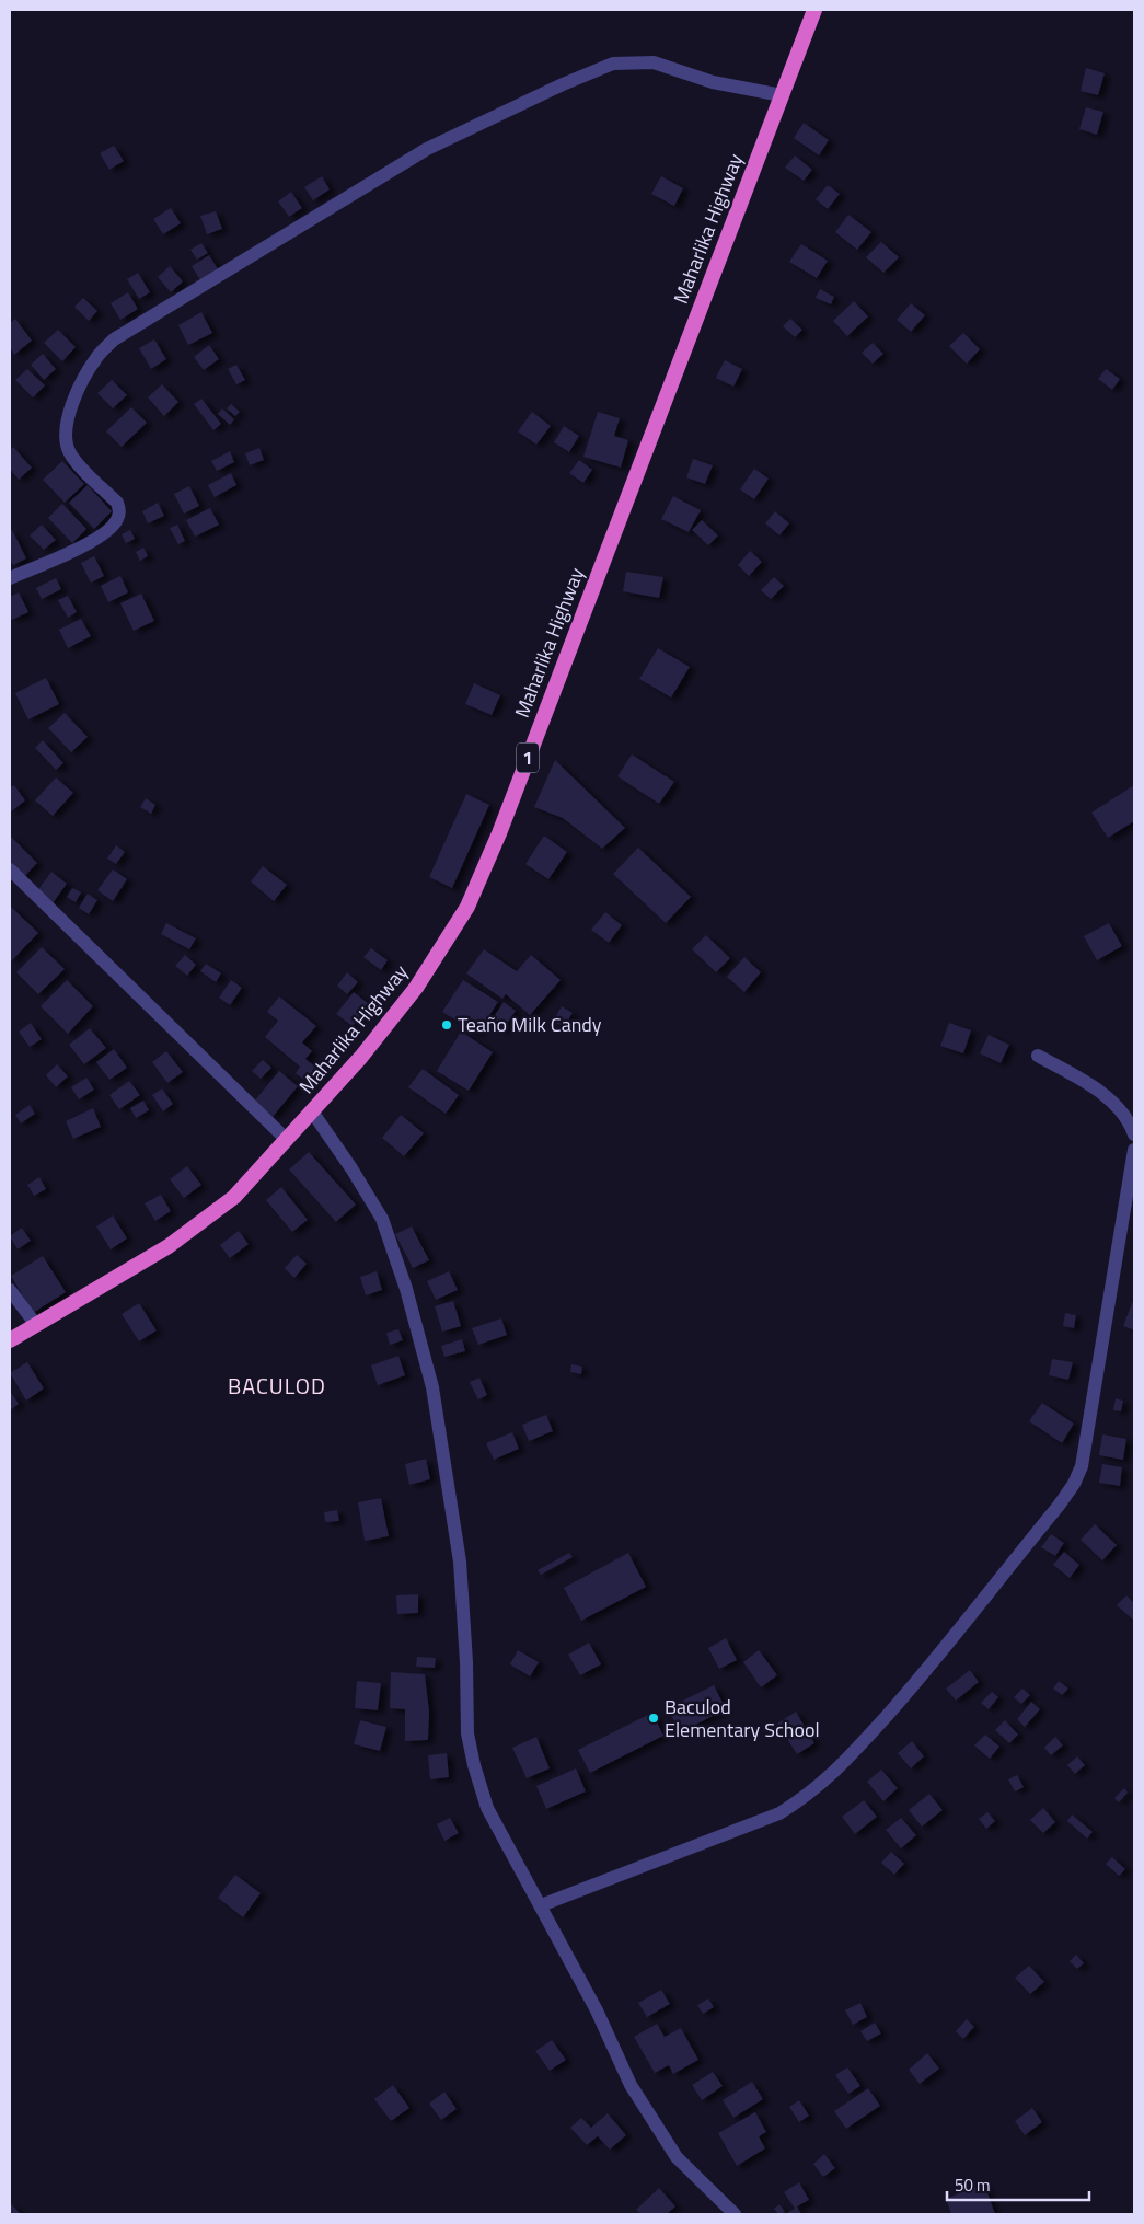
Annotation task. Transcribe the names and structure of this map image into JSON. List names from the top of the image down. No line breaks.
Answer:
{"streets":{"highway":["Maharlika Highway","1"]},"districts":["BACULOD"],"places":["Teaño Milk Candy","Baculod Elementary School"],"scale_bar":"50 m"}
